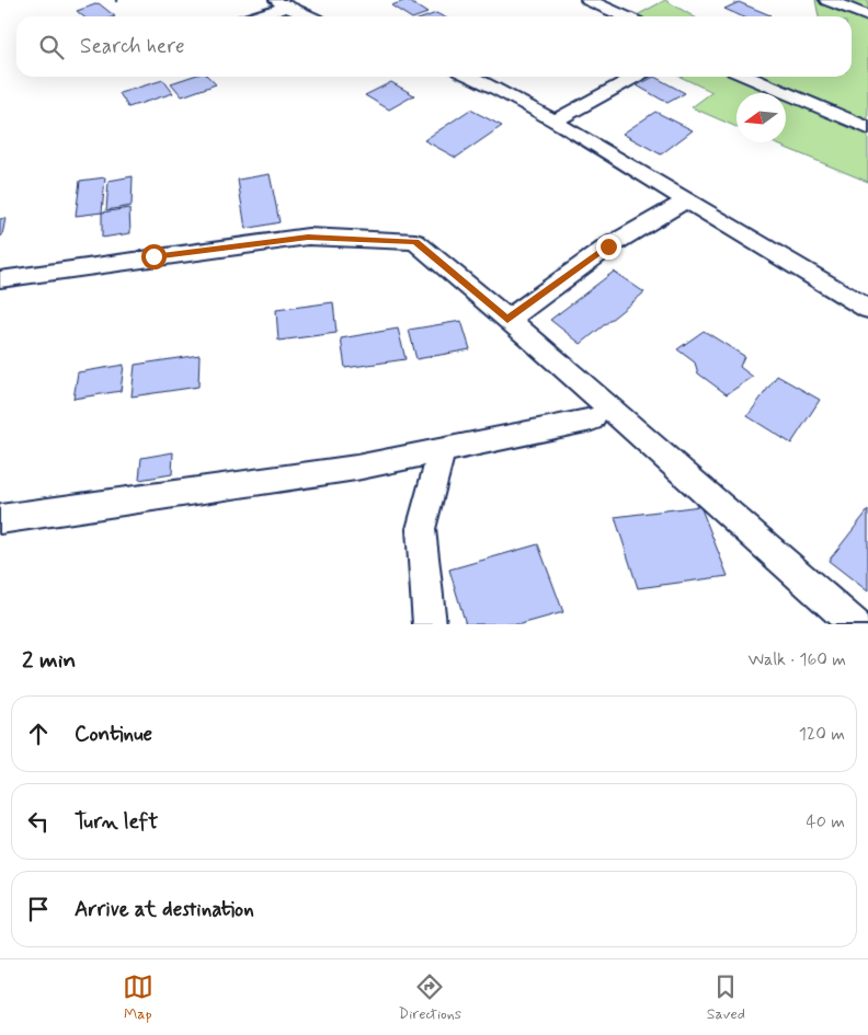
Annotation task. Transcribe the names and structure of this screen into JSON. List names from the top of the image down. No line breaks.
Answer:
{"north":"left","page":{"search":"Search here","heading":["2 min","Walk · 160 m"],"list":[["Continue","120 m"],["Turn left","40 m"],"Arrive at destination"],"nav":["Map","Directions","Saved"]}}
